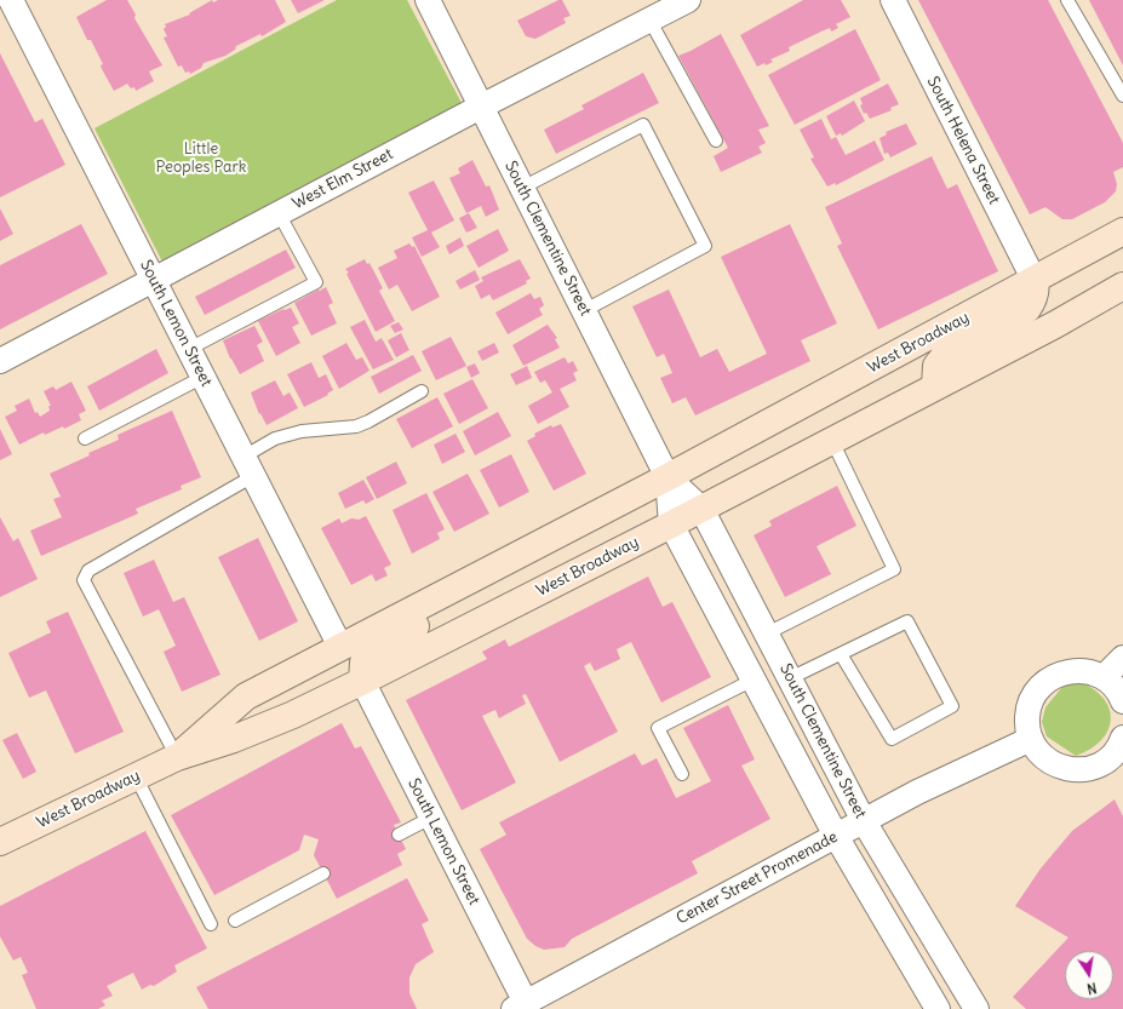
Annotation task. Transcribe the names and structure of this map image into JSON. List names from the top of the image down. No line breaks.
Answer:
{"streets":{"main road":["West Broadway"],"street":["South Helena Street","West Elm Street","South Clementine Street","South Lemon Street","Center Street Promenade"]},"crossings":[["South Helena Street","West Broadway"],["West Elm Street","South Clementine Street"],["West Elm Street","South Lemon Street"],["South Clementine Street","West Broadway"],["South Clementine Street","Center Street Promenade"],["South Lemon Street","West Broadway"],["South Lemon Street","Center Street Promenade"]],"parks":["Little Peoples Park"],"north":"bottom"}
